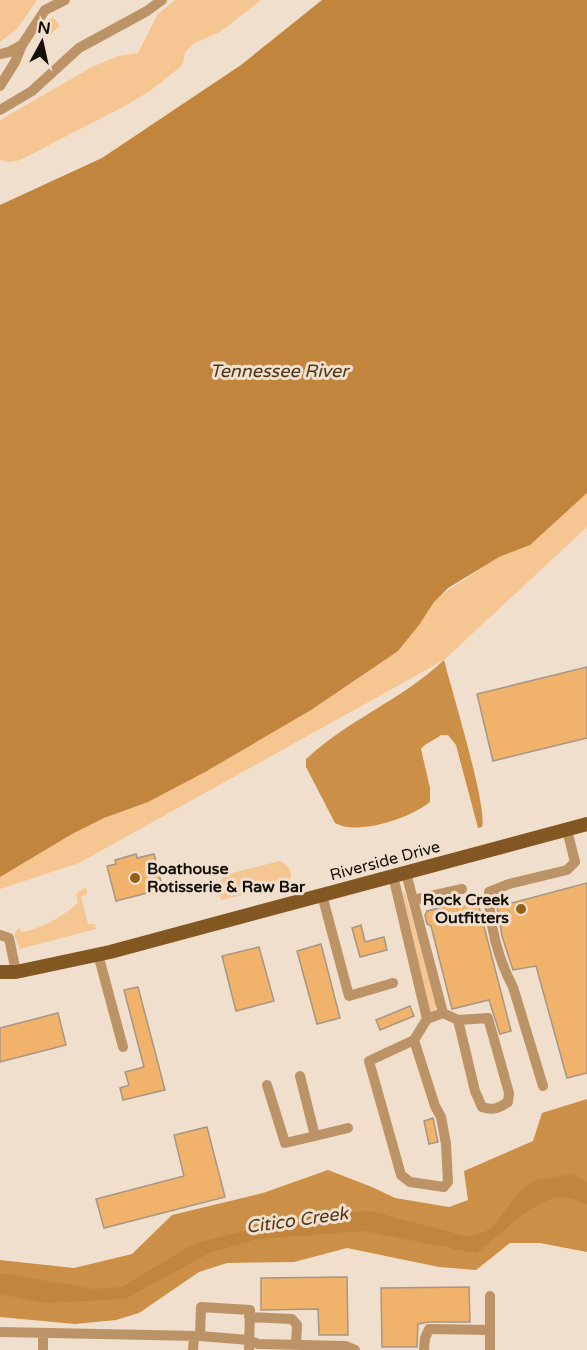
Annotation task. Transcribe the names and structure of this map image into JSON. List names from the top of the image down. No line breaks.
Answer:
{"streets":{"main road":["Riverside Drive"]},"water":["Tennessee River","Citico Creek"],"places":["Boathouse Rotisserie & Raw Bar","Rock Creek Outfitters"],"north":"top"}
